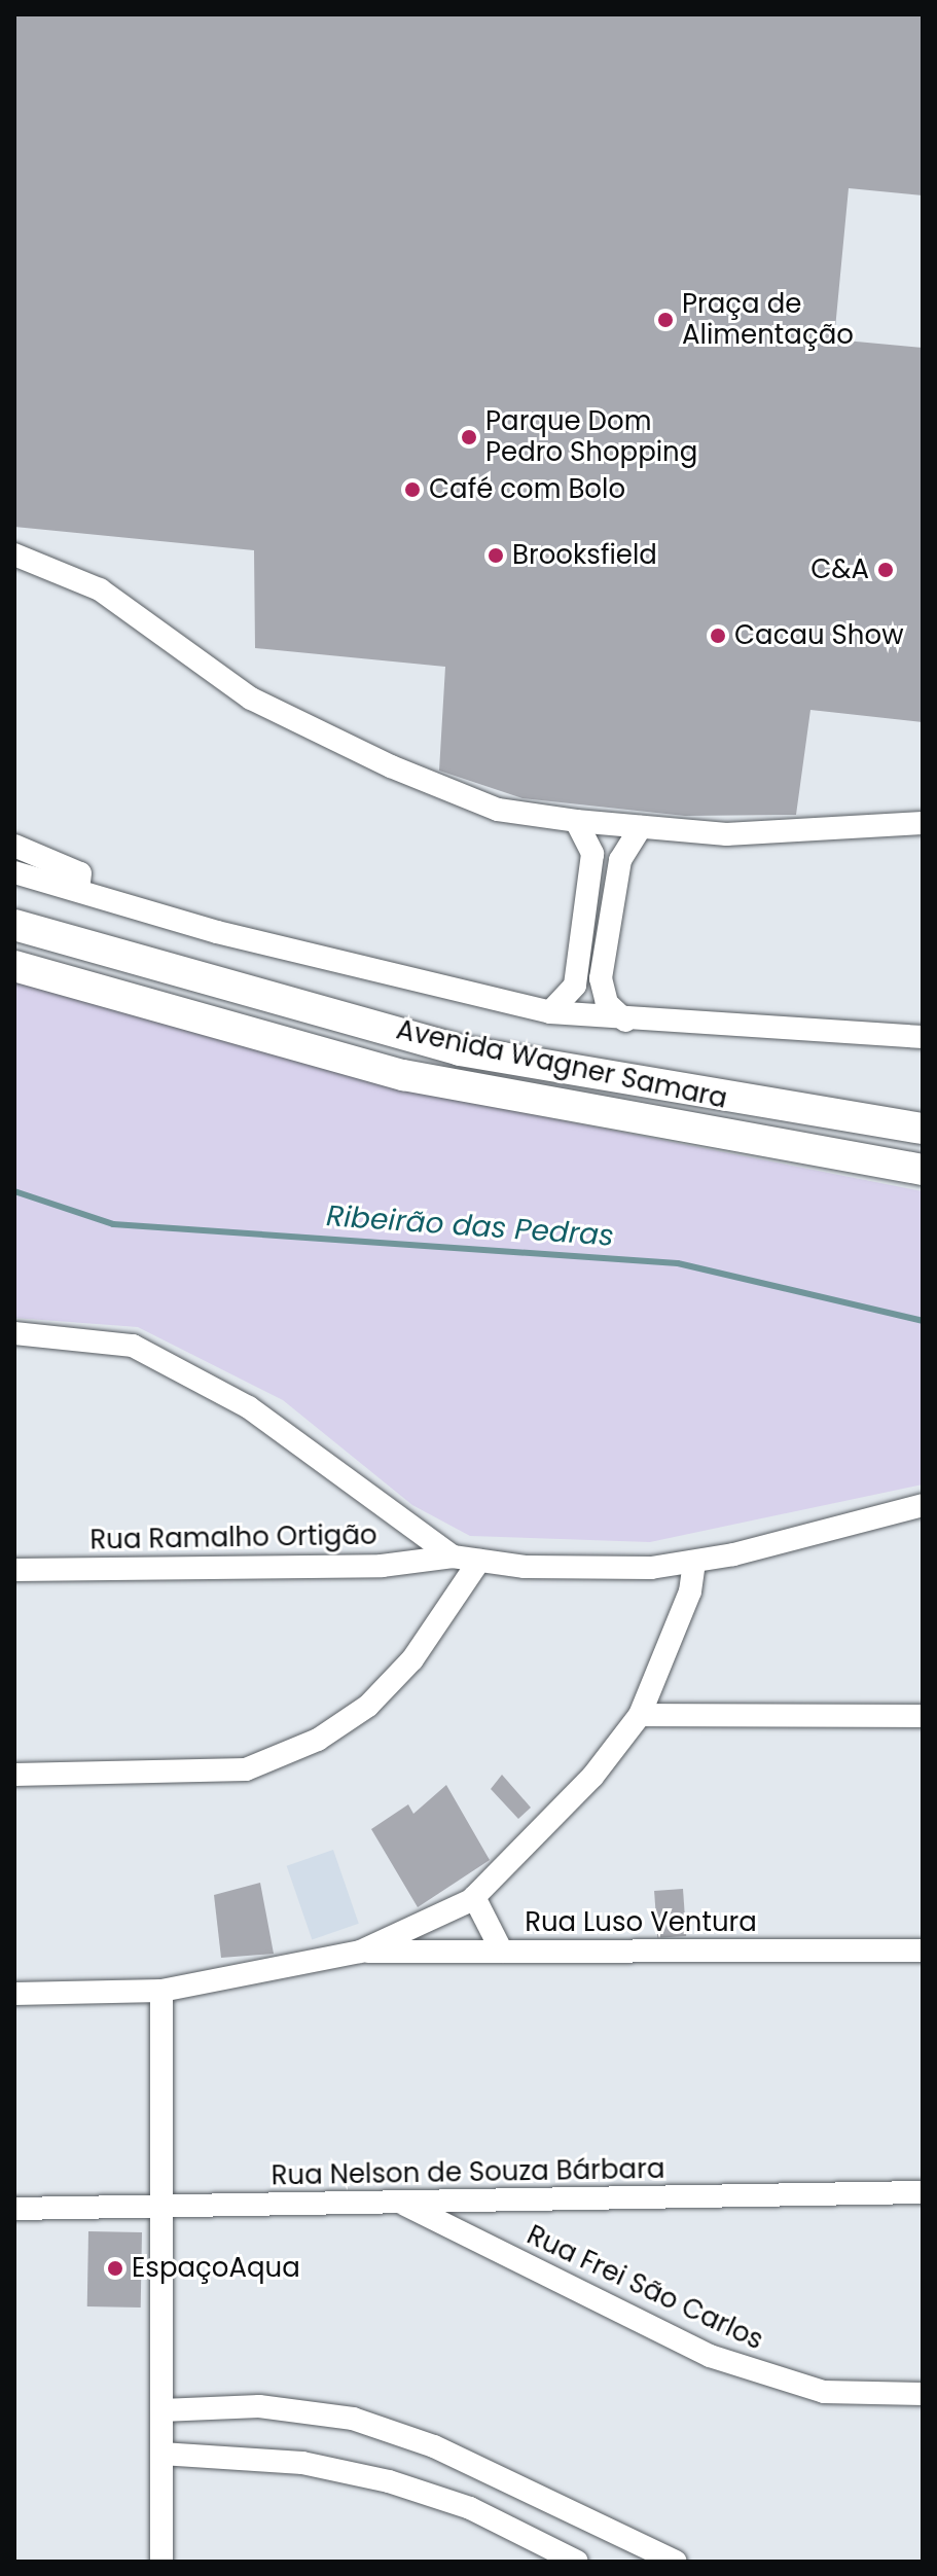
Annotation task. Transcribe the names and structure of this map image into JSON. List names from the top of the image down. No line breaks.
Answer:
{"streets":{"main road":["Avenida Wagner Samara"],"street":["Rua Ramalho Ortigão","Rua Luso Ventura","Rua Nelson de Souza Bárbara","Rua Frei São Carlos"]},"crossings":[["Rua Nelson de Souza Bárbara","Rua Frei São Carlos"]],"water":["Ribeirão das Pedras"],"places":["Praça de Alimentação","Parque Dom Pedro Shopping","Café com Bolo","Brooksfield","C&A","Cacau Show","EspaçoAqua"]}
